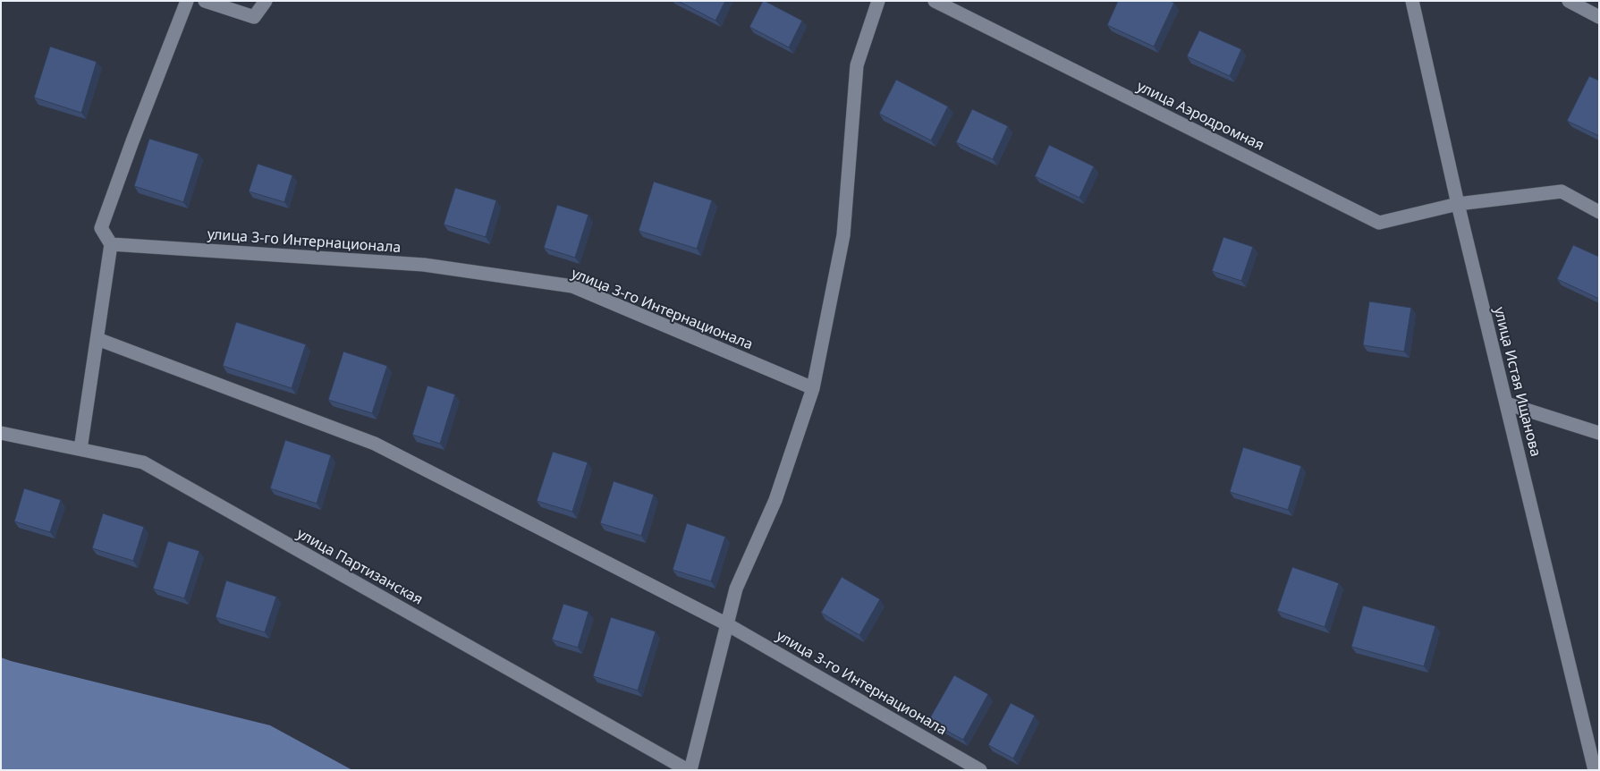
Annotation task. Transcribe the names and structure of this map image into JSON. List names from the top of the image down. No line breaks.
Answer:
{"streets":{"street":["улица Аэродромная","улица 3-го Интернационала","улица Истая Ищанова","улица Партизанская"]},"crossings":[["улица Аэродромная","улица Истая Ищанова"]]}
